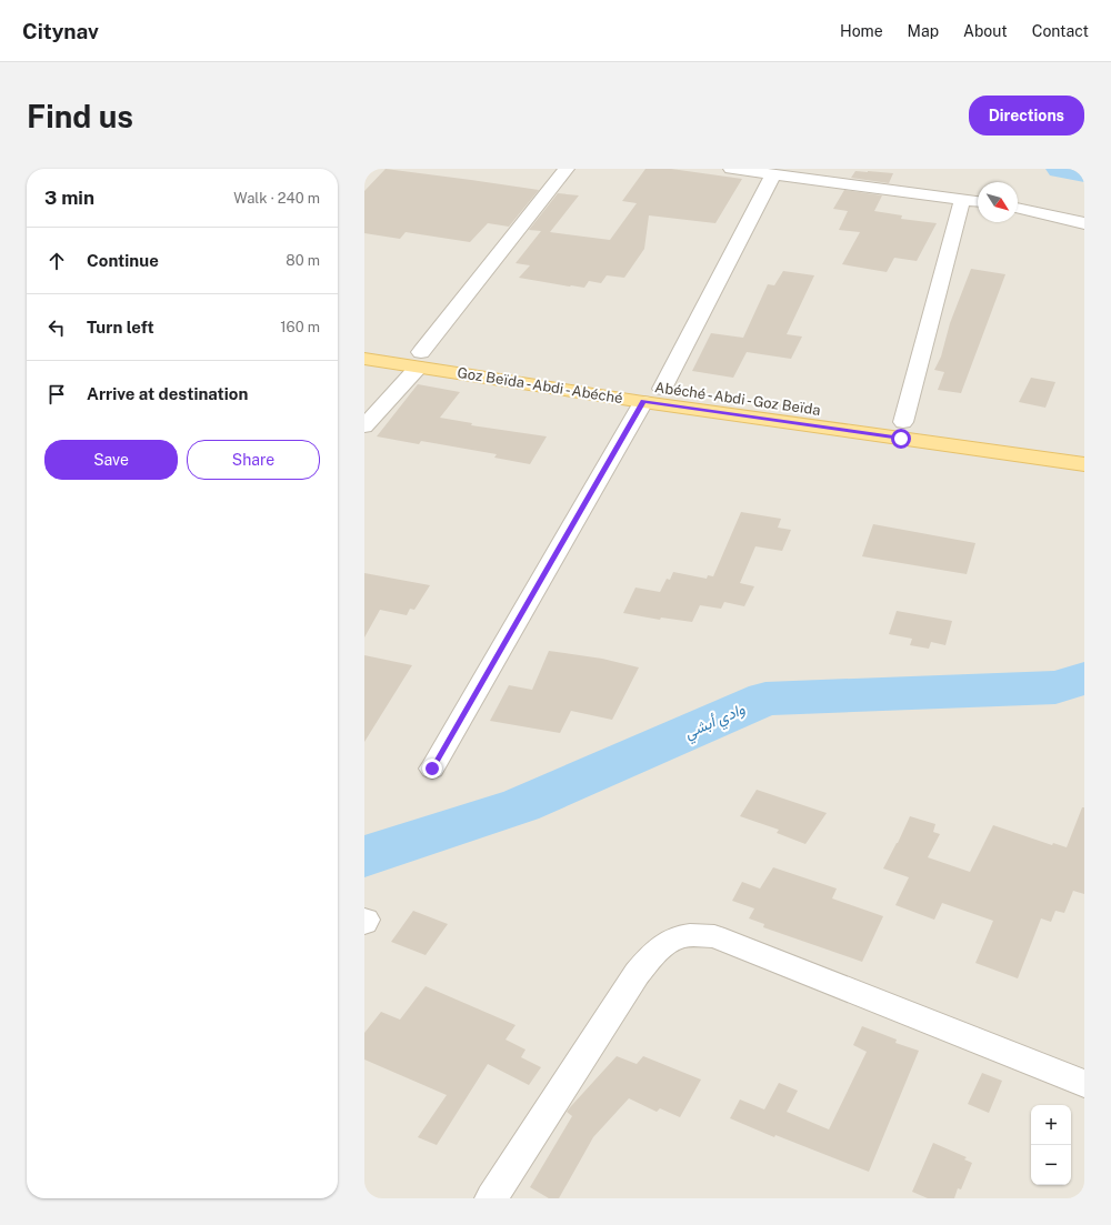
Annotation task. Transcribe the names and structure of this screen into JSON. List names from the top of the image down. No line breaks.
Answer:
{"streets":{"main road":["Goz Beïda - Abdi - Abéché","Abéché - Abdi - Goz Beïda"]},"crossings":[["Goz Beïda - Abdi - Abéché","Abéché - Abdi - Goz Beïda"]],"water":["وادي أبشي"],"north":"bottom right","page":{"header":"Citynav","nav":["Home","Map","About","Contact"],"buttons":["Directions",["Save","Share"]],"title":"Find us","heading":["3 min","Walk · 240 m"],"list":[["Continue","80 m"],["Turn left","160 m"],"Arrive at destination"],"map_buttons":["+","−"]}}
